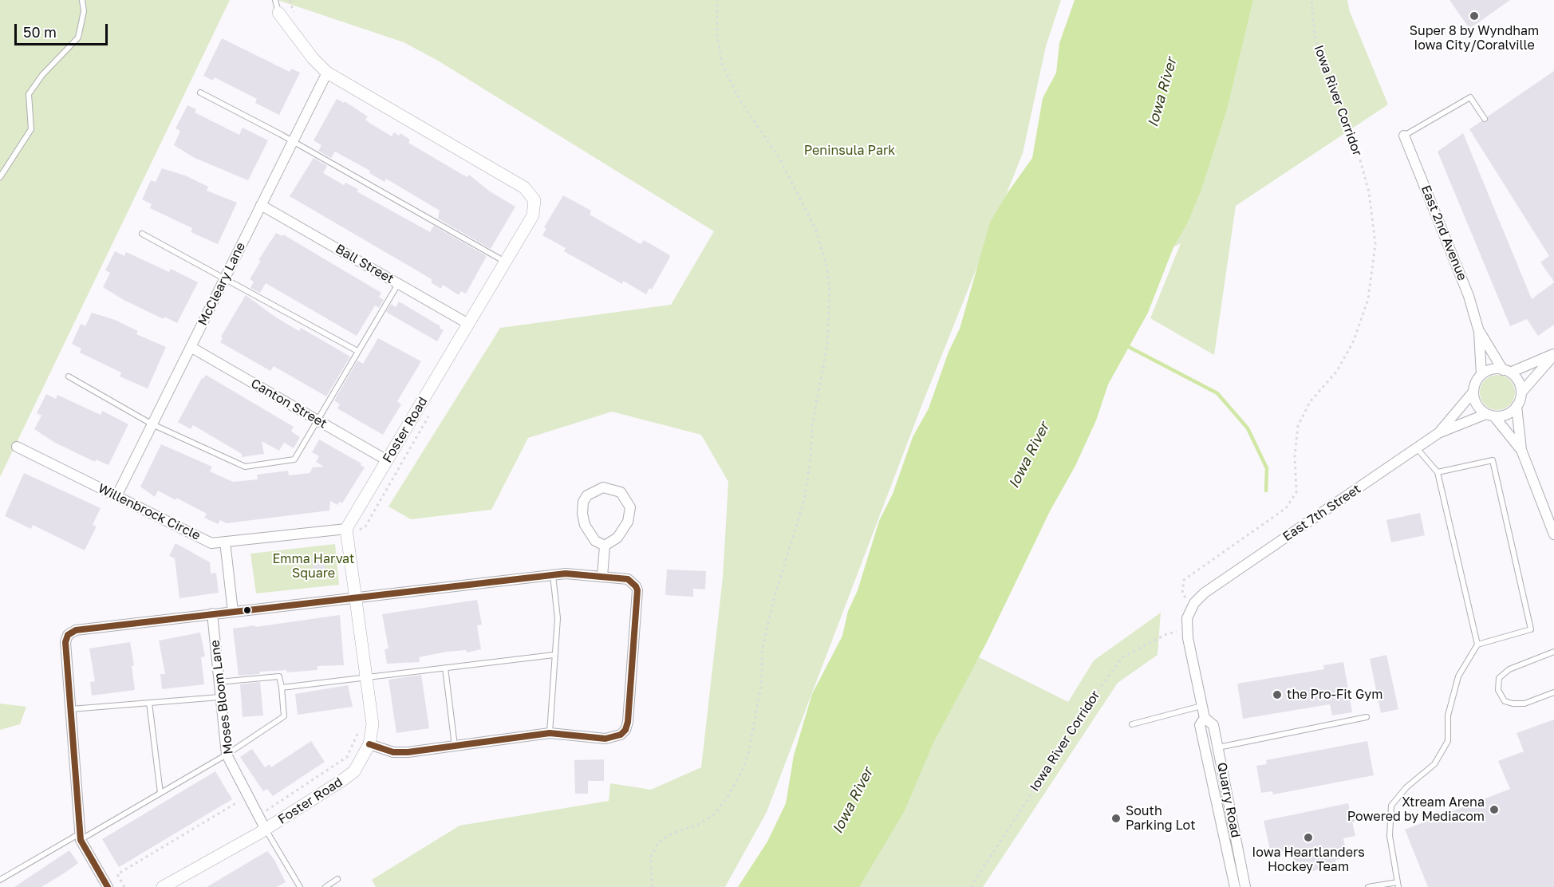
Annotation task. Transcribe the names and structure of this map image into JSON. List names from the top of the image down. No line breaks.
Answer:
{"streets":{"street":["East 2nd Avenue","Ball Street","McCleary Lane","Canton Street","Foster Road","Willenbrock Circle","East 7th Street","Moses Bloom Lane","Quarry Road"],"path":["Iowa River Corridor"]},"crossings":[["Iowa River Corridor","East 7th Street"],["Iowa River Corridor","Quarry Road"],["East 2nd Avenue","East 7th Street"],["Ball Street","McCleary Lane"],["Ball Street","Foster Road"],["McCleary Lane","Canton Street"],["McCleary Lane","Foster Road"],["McCleary Lane","Willenbrock Circle"],["Canton Street","Foster Road"],["Foster Road","Willenbrock Circle"],["Foster Road","Moses Bloom Lane"],["East 7th Street","Quarry Road"]],"water":["Iowa River"],"parks":["Peninsula Park","Emma Harvat Square"],"places":["Super 8 by Wyndham Iowa City/Coralville","the Pro-Fit Gym","Xtream Arena Powered by Mediacom","South Parking Lot","Iowa Heartlanders Hockey Team"],"scale_bar":"50 m"}
